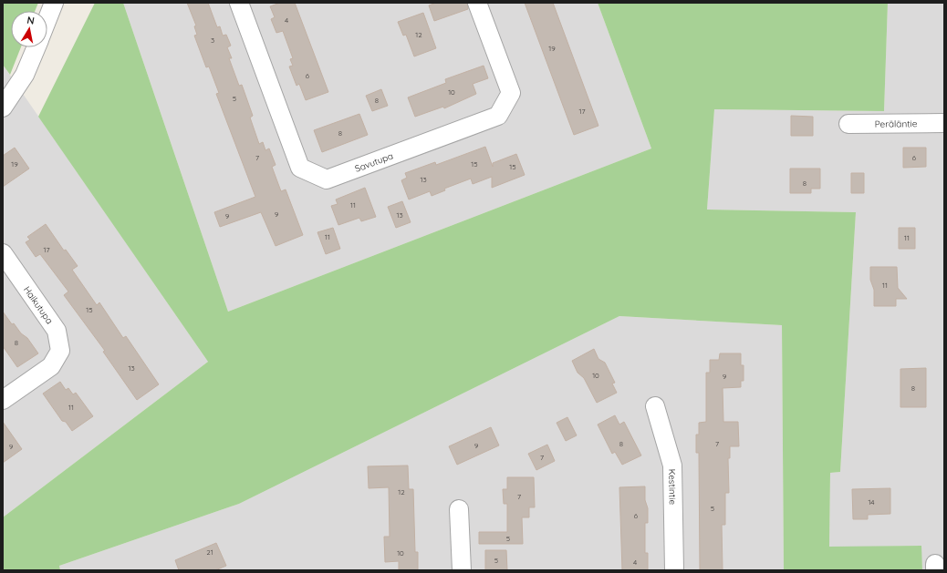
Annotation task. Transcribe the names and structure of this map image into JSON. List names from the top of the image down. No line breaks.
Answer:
{"streets":{"street":["Peräläntie","Savutupa","Haikutupa","Kestintie"]},"house_numbers":["4","12","3","19","6","10","5","8","17","8","7","6","19","15","15","13","8","11","9","13","9","11","11","17","11","15","8","13","10","9","8","11","8","7","9","9","7","12","7","14","5","6","5","21","10","5","4"],"north":"top"}
